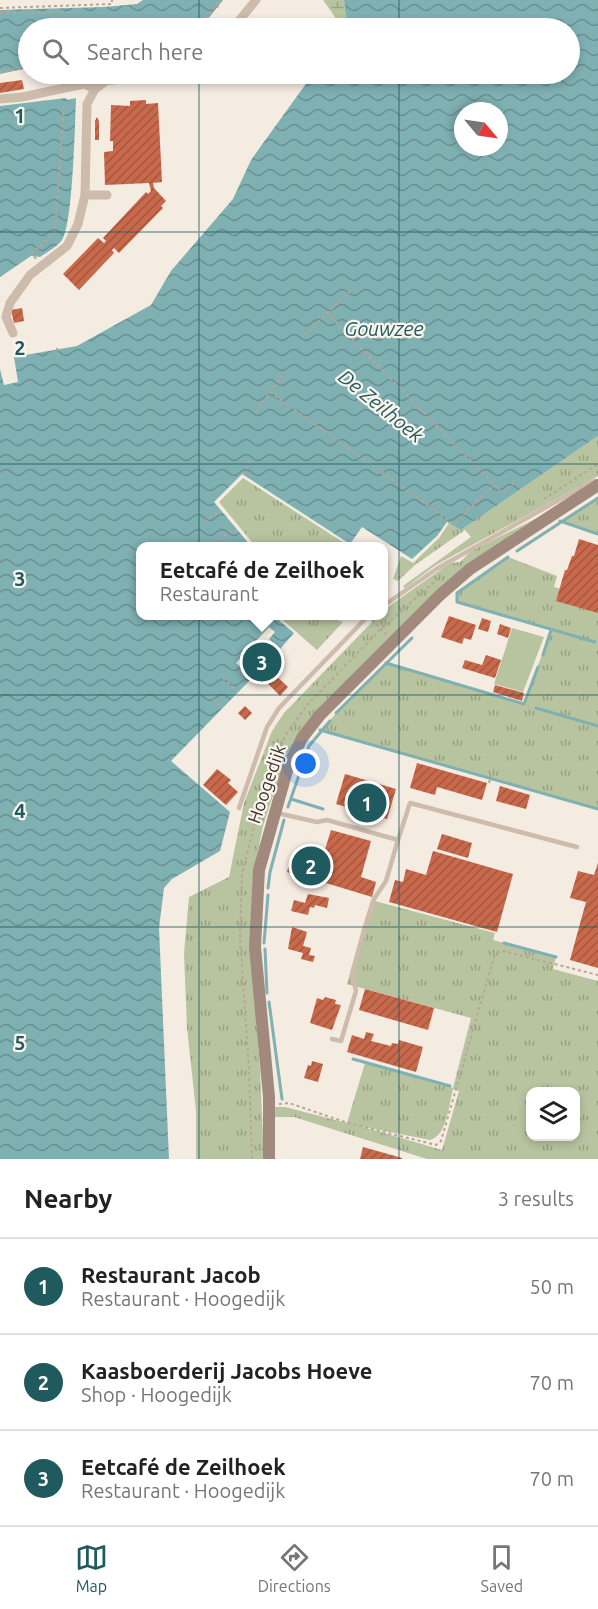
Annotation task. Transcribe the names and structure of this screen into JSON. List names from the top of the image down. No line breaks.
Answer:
{"streets":{"street":["Hoogedijk"]},"water":["Gouwzee","De Zeilhoek"],"north":"bottom right","page":{"search":"Search here","popup":["Eetcafé de Zeilhoek","Restaurant"],"pins":["3","1","2"],"heading":["Nearby","3 results"],"list":[{"mark":"1","name":"Restaurant Jacob","note":"Restaurant · Hoogedijk","value":"50 m"},{"mark":"2","name":"Kaasboerderij Jacobs Hoeve","note":"Shop · Hoogedijk","value":"70 m"},{"mark":"3","name":"Eetcafé de Zeilhoek","note":"Restaurant · Hoogedijk","value":"70 m"}],"nav":["Map","Directions","Saved"]},"grid":{"rows":["1","2","3","4","5"]}}
